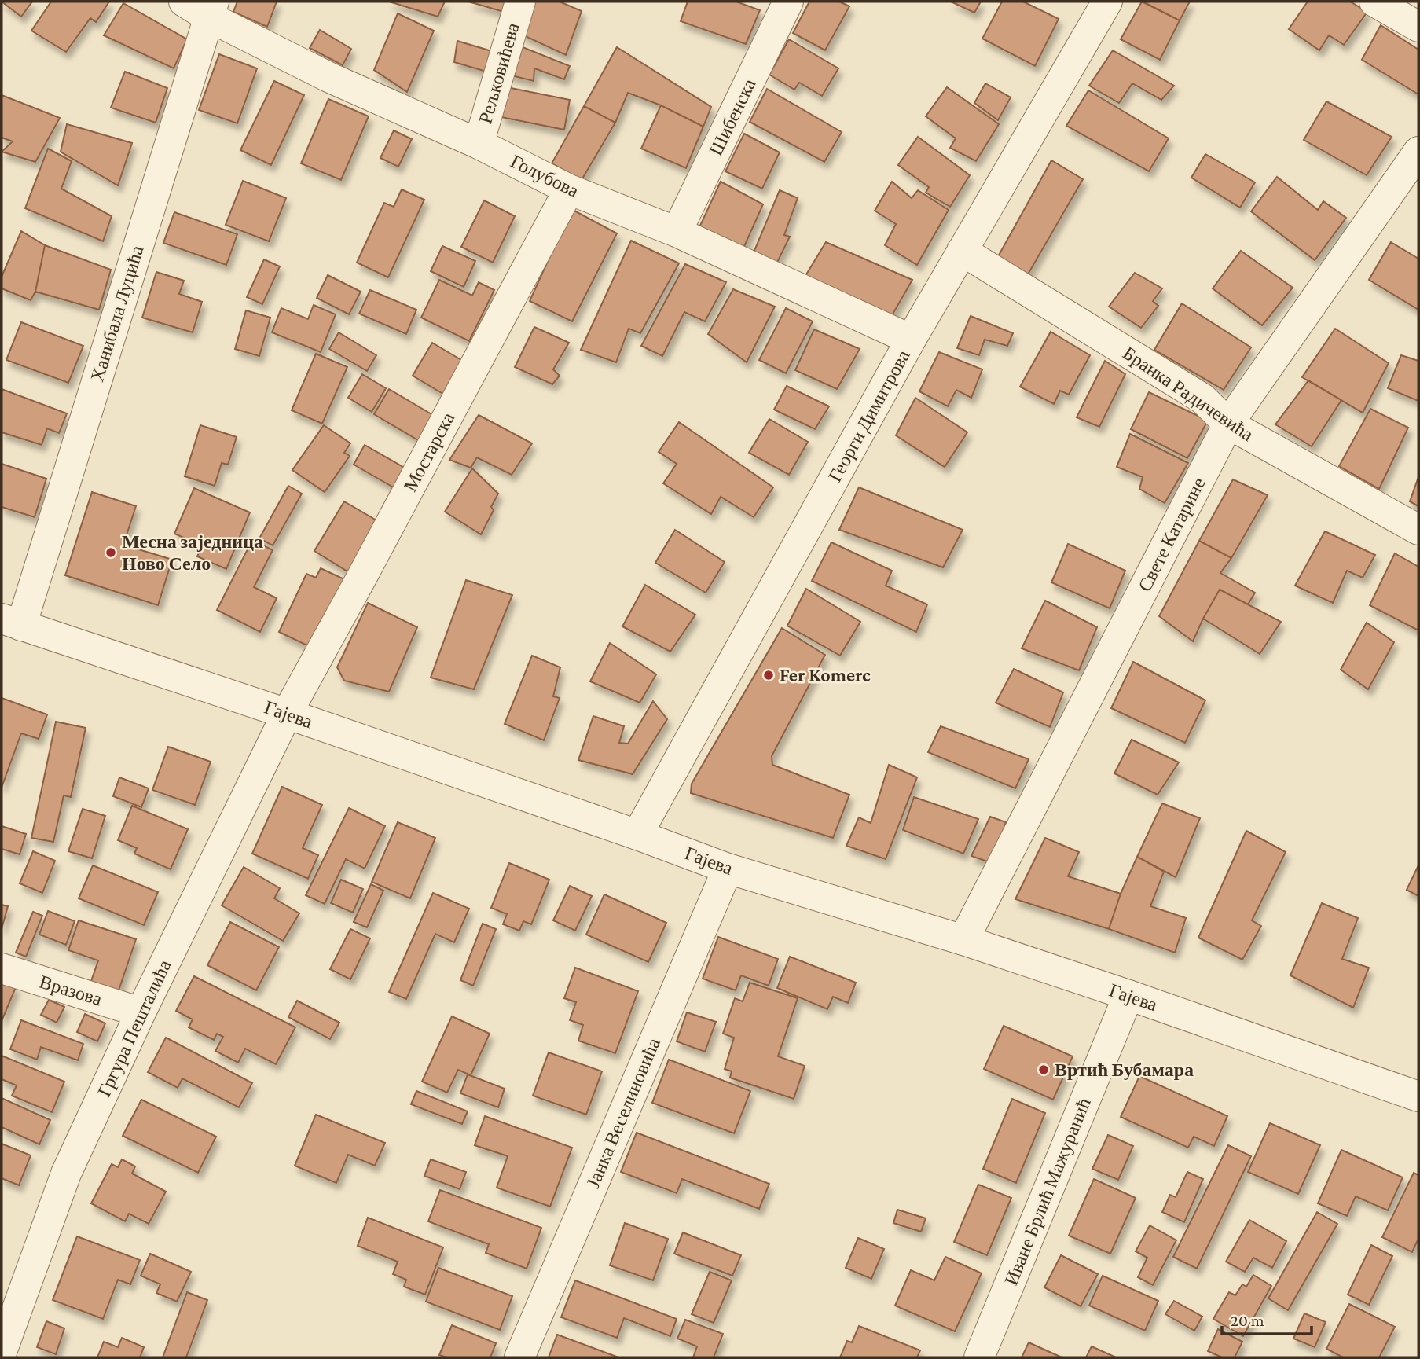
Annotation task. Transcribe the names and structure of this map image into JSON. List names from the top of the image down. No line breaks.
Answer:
{"streets":{"street":["Рељковићева","Шибенска","Голубова","Ханибала Луцића","Бранка Радичевића","Георги Димитрова","Мостарска","Свете Катарине","Гајева","Вразова","Гргура Пешталића","Јанка Веселиновића","Иване Брлић Мажуранић"]},"crossings":[["Рељковићева","Голубова"],["Шибенска","Голубова"],["Голубова","Ханибала Луцића"],["Голубова","Георги Димитрова"],["Голубова","Мостарска"],["Ханибала Луцића","Гајева"],["Бранка Радичевића","Георги Димитрова"],["Бранка Радичевића","Свете Катарине"],["Георги Димитрова","Гајева"],["Мостарска","Гајева"],["Мостарска","Гргура Пешталића"],["Свете Катарине","Гајева"],["Гајева","Гргура Пешталића"],["Гајева","Јанка Веселиновића"],["Гајева","Иване Брлић Мажуранић"],["Вразова","Гргура Пешталића"]],"places":["Месна заједница Ново Село","Fer Komerc","Вртић Бубамара"],"scale_bar":"20 m"}
